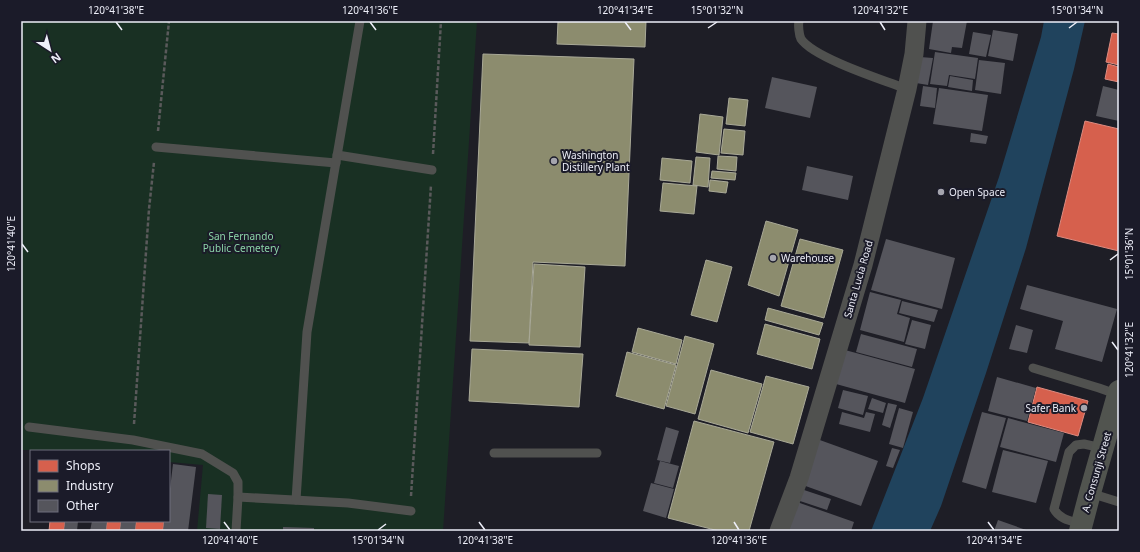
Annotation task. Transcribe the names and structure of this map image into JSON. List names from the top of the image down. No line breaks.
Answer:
{"streets":{"main road":["A. Consunji Street"],"street":["Santa Lucia Road"]},"parks":["San Fernando Public Cemetery"],"places":["Washington Distillery Plant","Open Space","Warehouse","Safer Bank"],"legend":["Shops","Industry","Other"],"north":"bottom right","coordinates":["120°41'38\"E","120°41'36\"E","120°41'34\"E","15°01'32\"N","120°41'32\"E","15°01'34\"N","120°41'40\"E","15°01'36\"N"]}
